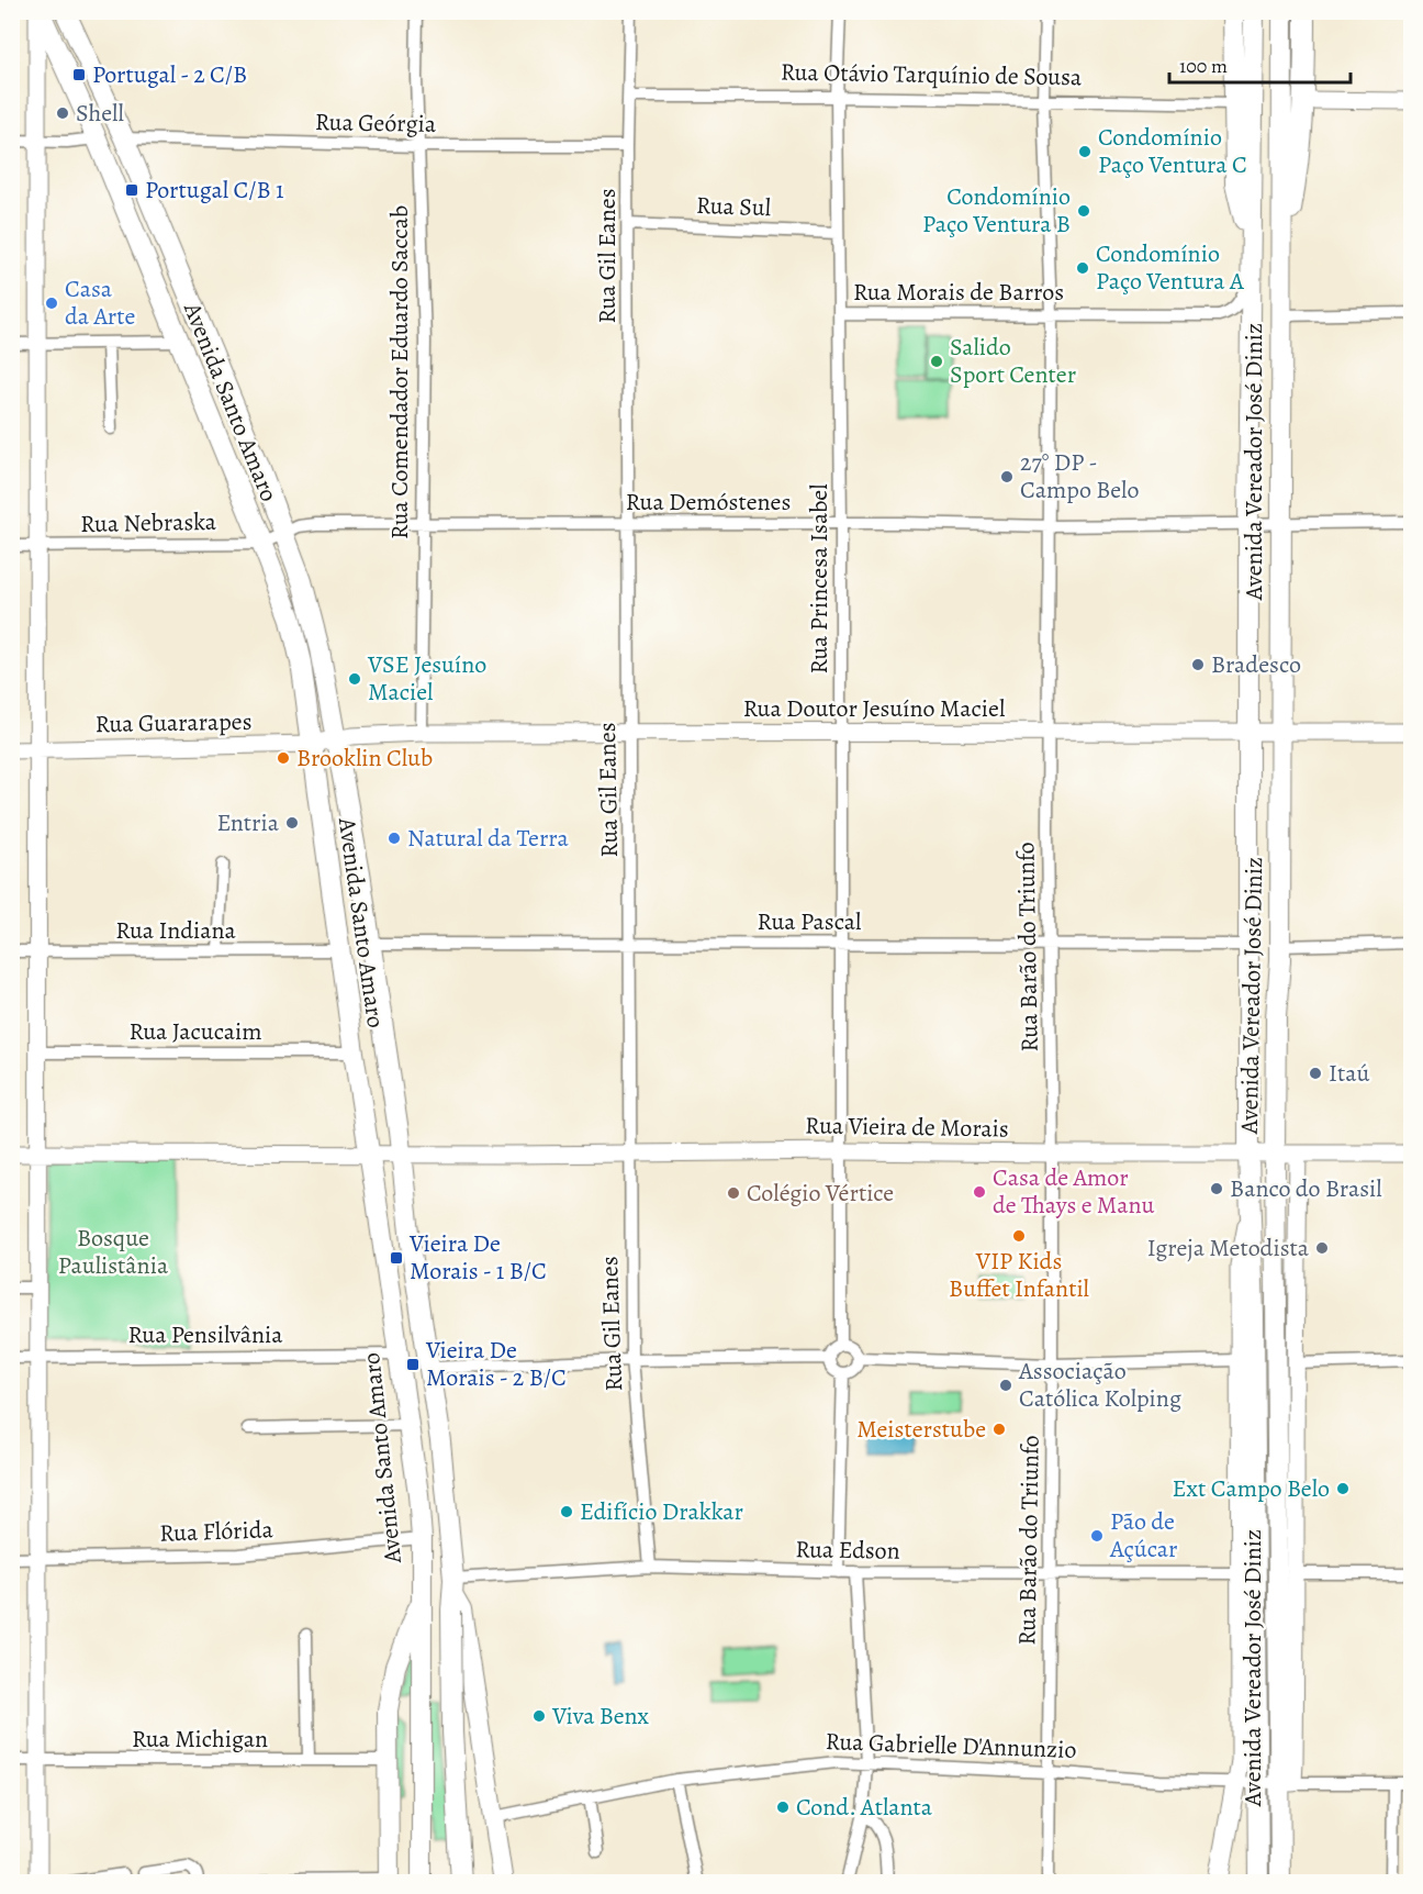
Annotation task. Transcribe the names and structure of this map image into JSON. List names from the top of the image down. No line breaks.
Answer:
{"streets":{"main road":["Avenida Santo Amaro","Avenida Vereador José Diniz"],"street":["Rua Otávio Tarquínio de Sousa","Rua Geórgia","Rua Sul","Rua Gil Eanes","Rua Morais de Barros","Rua Comendador Eduardo Saccab","Rua Demóstenes","Rua Nebraska","Rua Princesa Isabel","Rua Doutor Jesuíno Maciel","Rua Guararapes","Rua Pascal","Rua Indiana","Rua Barão do Triunfo","Rua Jacucaim","Rua Vieira de Morais","Rua Pensilvânia","Rua Flórida","Rua Edson","Rua Michigan","Rua Gabrielle D'Annunzio"]},"crossings":[["Rua Otávio Tarquínio de Sousa","Rua Gil Eanes"],["Rua Otávio Tarquínio de Sousa","Rua Princesa Isabel"],["Rua Otávio Tarquínio de Sousa","Rua Barão do Triunfo"],["Rua Geórgia","Rua Gil Eanes"],["Rua Geórgia","Rua Comendador Eduardo Saccab"],["Rua Geórgia","Avenida Santo Amaro"],["Rua Sul","Rua Gil Eanes"],["Rua Sul","Rua Princesa Isabel"],["Rua Gil Eanes","Rua Demóstenes"],["Rua Gil Eanes","Rua Doutor Jesuíno Maciel"],["Rua Gil Eanes","Rua Pascal"],["Rua Gil Eanes","Rua Vieira de Morais"],["Rua Gil Eanes","Rua Edson"],["Rua Morais de Barros","Avenida Vereador José Diniz"],["Rua Morais de Barros","Rua Princesa Isabel"],["Rua Morais de Barros","Rua Barão do Triunfo"],["Rua Comendador Eduardo Saccab","Rua Demóstenes"],["Rua Comendador Eduardo Saccab","Rua Doutor Jesuíno Maciel"],["Avenida Santo Amaro","Rua Demóstenes"],["Avenida Santo Amaro","Rua Nebraska"],["Avenida Santo Amaro","Rua Doutor Jesuíno Maciel"],["Avenida Santo Amaro","Rua Guararapes"],["Avenida Santo Amaro","Rua Pascal"],["Avenida Santo Amaro","Rua Indiana"],["Avenida Santo Amaro","Rua Jacucaim"],["Avenida Santo Amaro","Rua Vieira de Morais"],["Avenida Santo Amaro","Rua Pensilvânia"],["Avenida Santo Amaro","Rua Flórida"],["Avenida Santo Amaro","Rua Edson"],["Avenida Santo Amaro","Rua Michigan"],["Avenida Santo Amaro","Rua Gabrielle D'Annunzio"],["Avenida Vereador José Diniz","Rua Demóstenes"],["Avenida Vereador José Diniz","Rua Doutor Jesuíno Maciel"],["Avenida Vereador José Diniz","Rua Pascal"],["Avenida Vereador José Diniz","Rua Vieira de Morais"],["Avenida Vereador José Diniz","Rua Edson"],["Avenida Vereador José Diniz","Rua Gabrielle D'Annunzio"],["Rua Demóstenes","Rua Nebraska"],["Rua Demóstenes","Rua Princesa Isabel"],["Rua Demóstenes","Rua Barão do Triunfo"],["Rua Princesa Isabel","Rua Doutor Jesuíno Maciel"],["Rua Princesa Isabel","Rua Pascal"],["Rua Princesa Isabel","Rua Vieira de Morais"],["Rua Doutor Jesuíno Maciel","Rua Guararapes"],["Rua Doutor Jesuíno Maciel","Rua Barão do Triunfo"],["Rua Pascal","Rua Barão do Triunfo"],["Rua Barão do Triunfo","Rua Vieira de Morais"],["Rua Barão do Triunfo","Rua Edson"],["Rua Barão do Triunfo","Rua Gabrielle D'Annunzio"]],"parks":["Bosque Paulistânia"],"places":{"transit":["Portugal - 2 C/B","Portugal C/B 1","Vieira De Morais - 1 B/C","Vieira De Morais - 2 B/C"],"other":["Shell","Condomínio Paço Ventura C","Condomínio Paço Ventura B","Condomínio Paço Ventura A","Casa da Arte","Salido Sport Center","27° DP - Campo Belo","Bradesco","VSE Jesuíno Maciel","Brooklin Club","Entria","Natural da Terra","Itaú","Banco do Brasil","Casa de Amor de Thays e Manu","Colégio Vértice","VIP Kids Buffet Infantil","Igreja Metodista","Associação Católica Kolping","Meisterstube","Ext Campo Belo","Edifício Drakkar","Pão de Açúcar","Viva Benx","Cond. Atlanta"]},"scale_bar":"100 m"}
